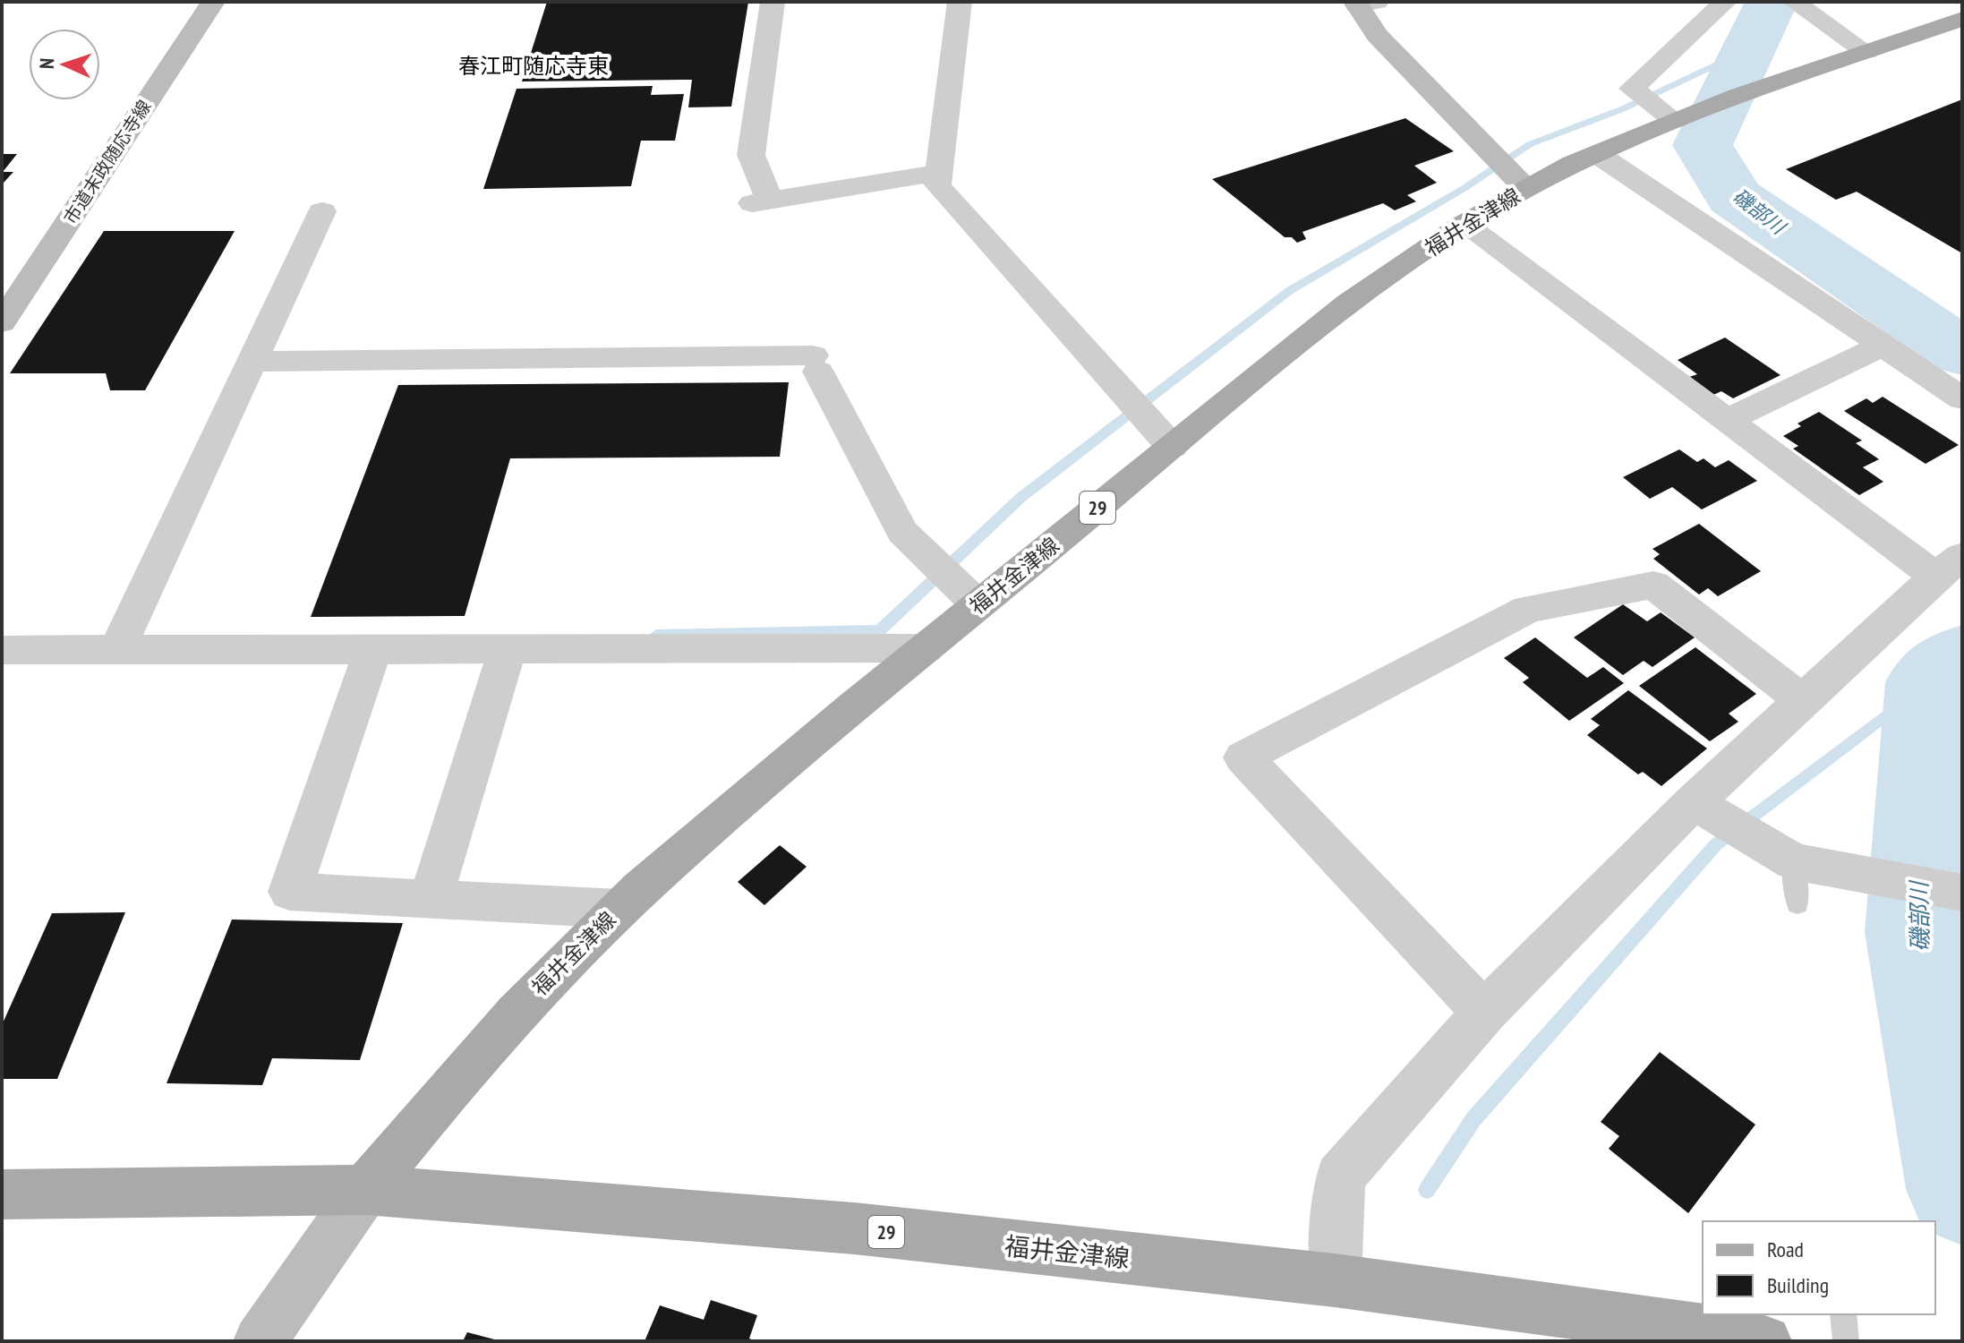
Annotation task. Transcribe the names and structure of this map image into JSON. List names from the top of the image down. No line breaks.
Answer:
{"streets":{"main road":["福井金津線","29"],"street":["市道末政随応寺線"]},"districts":["春江町随応寺東"],"water":["磯部川"],"legend":["Road","Building"],"north":"left"}
